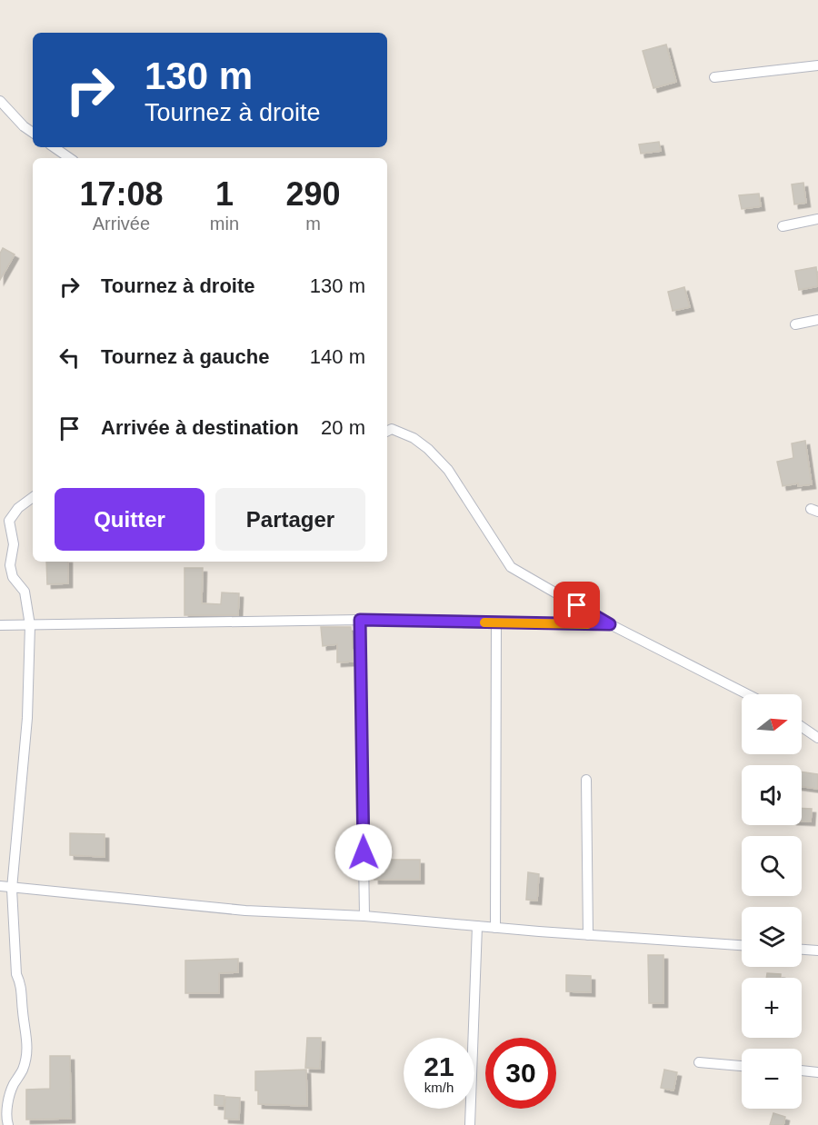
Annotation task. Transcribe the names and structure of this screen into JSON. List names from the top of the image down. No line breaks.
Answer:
{"north":"right","page":{"turn":["130 m","Tournez à droite"],"eta":["17:08","Arrivée","1","min","290","m"],"list":[{"name":"Tournez à droite","value":"130 m"},{"name":"Tournez à gauche","value":"140 m"},{"name":"Arrivée à destination","value":"20 m"}],"buttons":["Quitter","Partager"],"map_buttons":["+","−"],"speed":"21 km/h","limit":"30"}}
